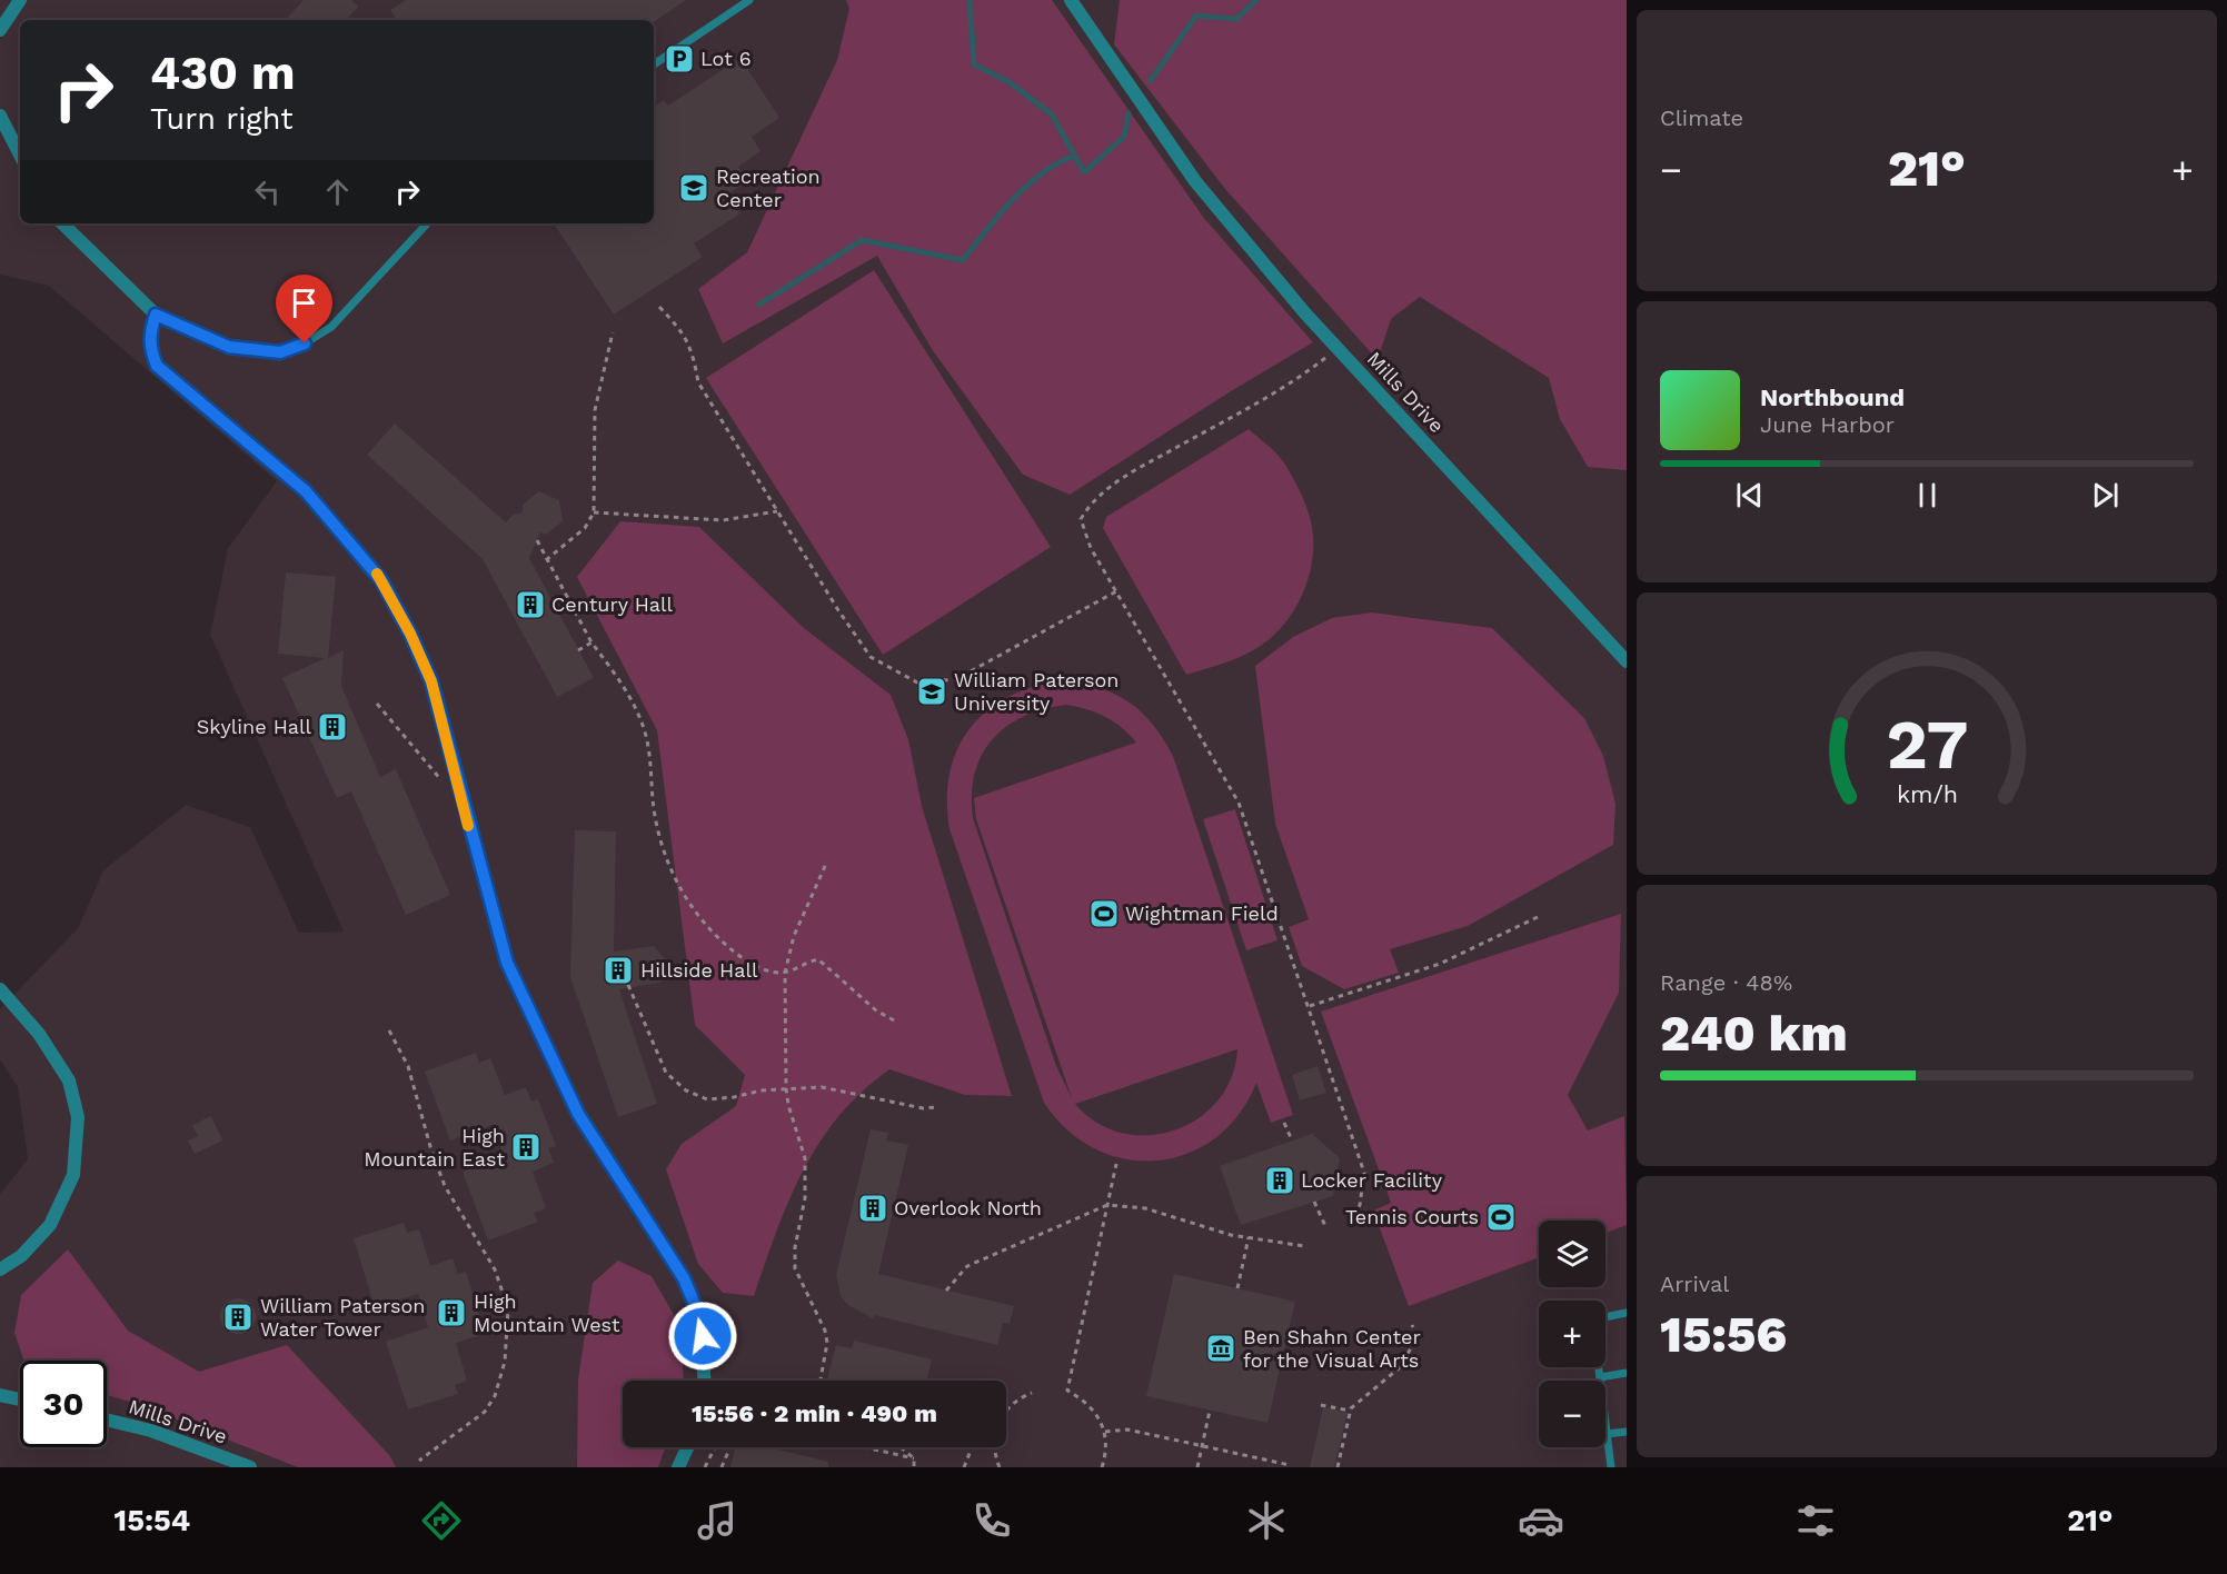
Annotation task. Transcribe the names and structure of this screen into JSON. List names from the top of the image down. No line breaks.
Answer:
{"streets":{"street":["Mills Drive"]},"places":{"parking":["Lot 6"],"school or university":["Recreation Center","William Paterson University"],"building":["Century Hall","Skyline Hall","Hillside Hall","High Mountain East","Locker Facility","Overlook North","High Mountain West","William Paterson Water Tower"],"sports":["Wightman Field","Tennis Courts"],"museum":["Ben Shahn Center for the Visual Arts"]},"page":{"tile":["Climate",["Range · 48%","240 km"],["Arrival","15:56"]],"turn":["430 m","Turn right"],"heat":["−","21°","+"],"song":["Northbound","June Harbor"],"map_buttons":["+","−"],"limit":"30","trip":"15:56 · 2 min · 490 m","tabs":["15:54","21°"],"gauge":["27","km/h"]}}
